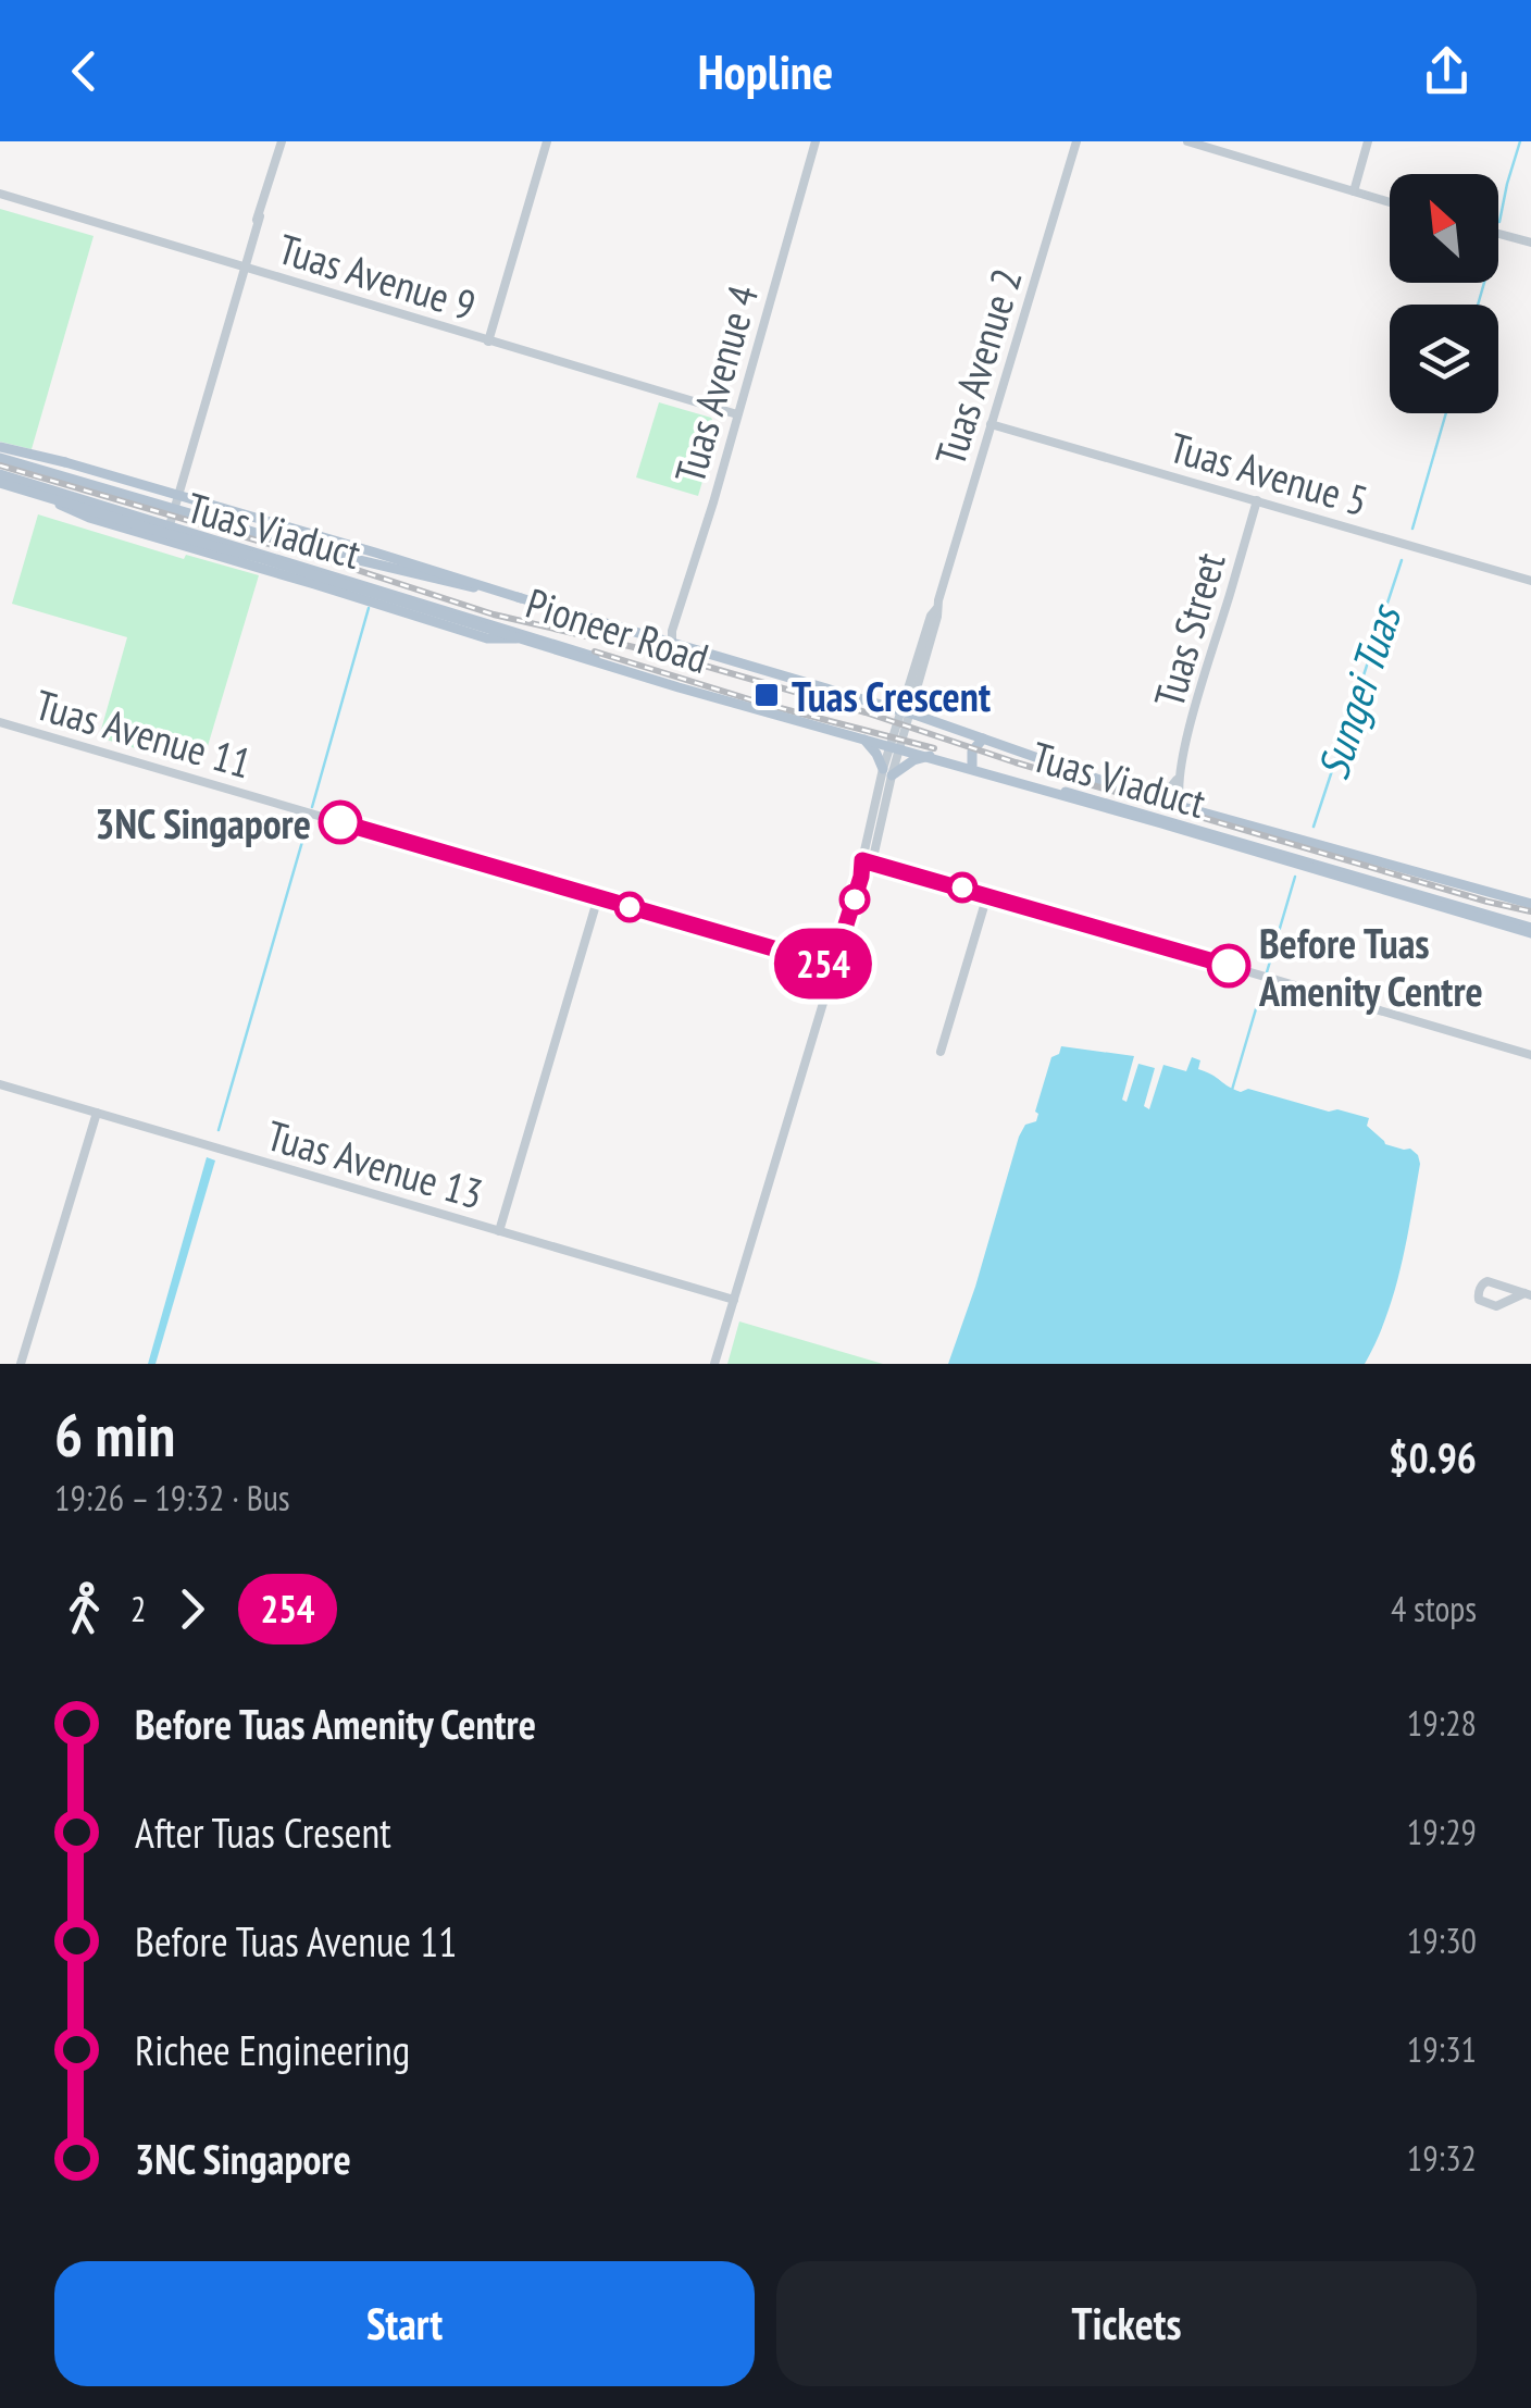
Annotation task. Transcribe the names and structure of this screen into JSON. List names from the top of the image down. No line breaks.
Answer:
{"streets":{"main road":["Tuas Viaduct","Pioneer Road"],"street":["Tuas Avenue 9","Tuas Avenue 2","Tuas Avenue 4","Tuas Avenue 5","Tuas Street","Tuas Avenue 11","Tuas Avenue 13"]},"crossings":[["Tuas Avenue 9","Tuas Avenue 4"],["Tuas Avenue 2","Tuas Avenue 5"],["Tuas Avenue 2","Pioneer Road"],["Tuas Avenue 4","Pioneer Road"],["Tuas Avenue 5","Tuas Street"],["Tuas Viaduct","Pioneer Road"],["Pioneer Road","Tuas Street"]],"water":["Sungei Tuas"],"places":{"transit":["Tuas Crescent"],"other":["3NC Singapore","Before Tuas Amenity Centre"]},"lines":["bus line 254"],"north":"top left","page":{"header":"Hopline","on_map":"254","heading":["6 min","19:26 – 19:32 · Bus","$0.96"],"legs":["2","254","4 stops"],"list":[{"name":"Before Tuas Amenity Centre","value":"19:28"},{"name":"After Tuas Cresent","value":"19:29"},{"name":"Before Tuas Avenue 11","value":"19:30"},{"name":"Richee Engineering","value":"19:31"},{"name":"3NC Singapore","value":"19:32"}],"buttons":["Start","Tickets"]}}
